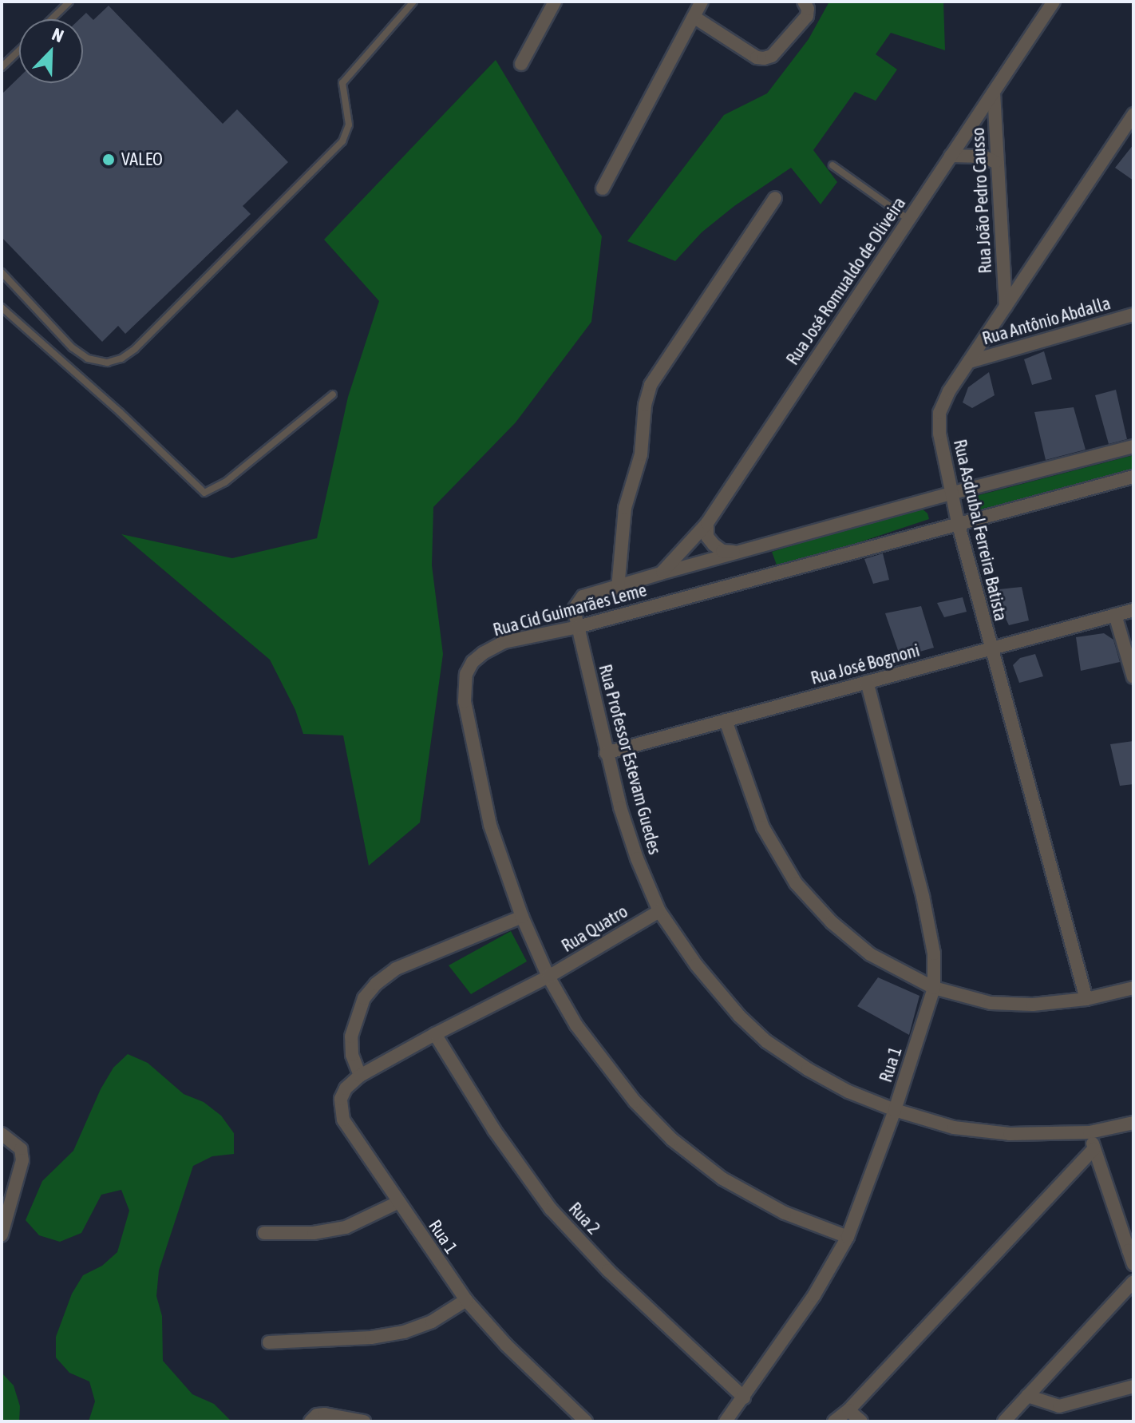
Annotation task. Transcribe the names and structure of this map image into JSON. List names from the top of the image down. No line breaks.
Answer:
{"streets":{"street":["Rua João Pedro Causso","Rua José Romualdo de Oliveira","Rua Antônio Abdalla","Rua Asdrubal Ferreira Batista","Rua Cid Guimarães Leme","Rua José Bognoni","Rua Professor Estevam Guedes","Rua Quatro","Rua 1","Rua 2"]},"crossings":[["Rua João Pedro Causso","Rua José Romualdo de Oliveira"],["Rua João Pedro Causso","Rua Asdrubal Ferreira Batista"],["Rua José Romualdo de Oliveira","Rua Cid Guimarães Leme"],["Rua Antônio Abdalla","Rua Asdrubal Ferreira Batista"],["Rua Asdrubal Ferreira Batista","Rua Cid Guimarães Leme"],["Rua Asdrubal Ferreira Batista","Rua José Bognoni"],["Rua Cid Guimarães Leme","Rua Professor Estevam Guedes"],["Rua Cid Guimarães Leme","Rua Quatro"],["Rua Cid Guimarães Leme","Rua 1"],["Rua José Bognoni","Rua Professor Estevam Guedes"],["Rua José Bognoni","Rua 1"],["Rua Professor Estevam Guedes","Rua Quatro"],["Rua Professor Estevam Guedes","Rua 1"],["Rua Quatro","Rua 1"],["Rua Quatro","Rua 2"],["Rua 1","Rua 2"]],"places":["VALEO"],"north":"top right"}
